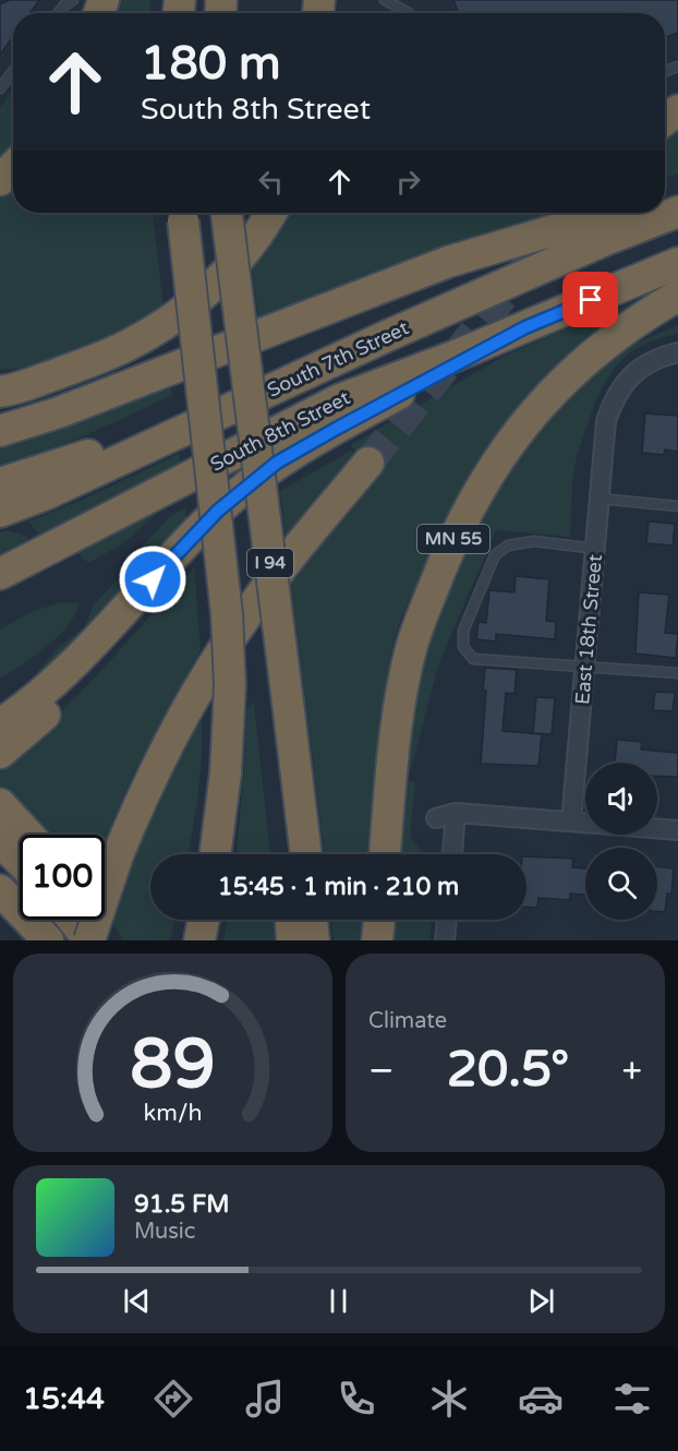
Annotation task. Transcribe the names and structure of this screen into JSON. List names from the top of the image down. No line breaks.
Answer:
{"streets":{"highway":["South 7th Street","South 8th Street","MN 55","I 94"],"street":["East 18th Street"]},"page":{"turn":["180 m","South 8th Street"],"limit":"100","trip":"15:45 · 1 min · 210 m","tile":"Climate","heat":["−","20.5°","+"],"song":["91.5 FM","Music"],"tabs":"15:44","gauge":["89","km/h"]}}
